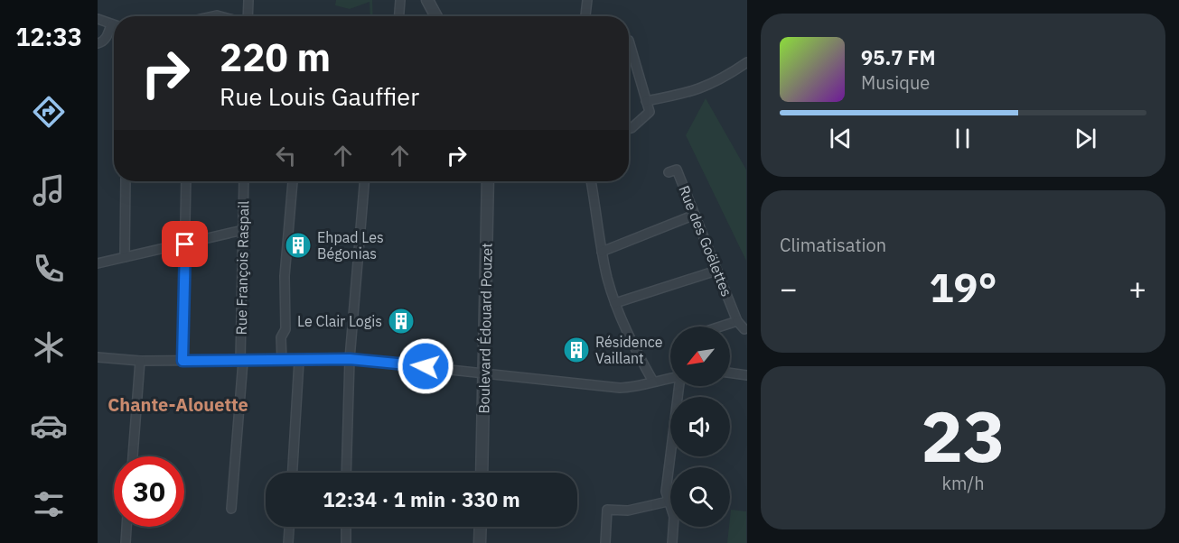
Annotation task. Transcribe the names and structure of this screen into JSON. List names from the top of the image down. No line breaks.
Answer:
{"streets":{"street":["Rue des Goëlettes","Rue François Raspail","Boulevard Édouard Pouzet"]},"districts":["Chante-Alouette"],"places":{"building":["Ehpad Les Bégonias","Le Clair Logis","Résidence Vaillant"]},"north":"bottom left","page":{"tabs":"12:33","turn":["220 m","Rue Louis Gauffier"],"song":["95.7 FM","Musique"],"tile":["Climatisation",["23","km/h"]],"heat":["−","19°","+"],"limit":"30","trip":"12:34 · 1 min · 330 m"}}
